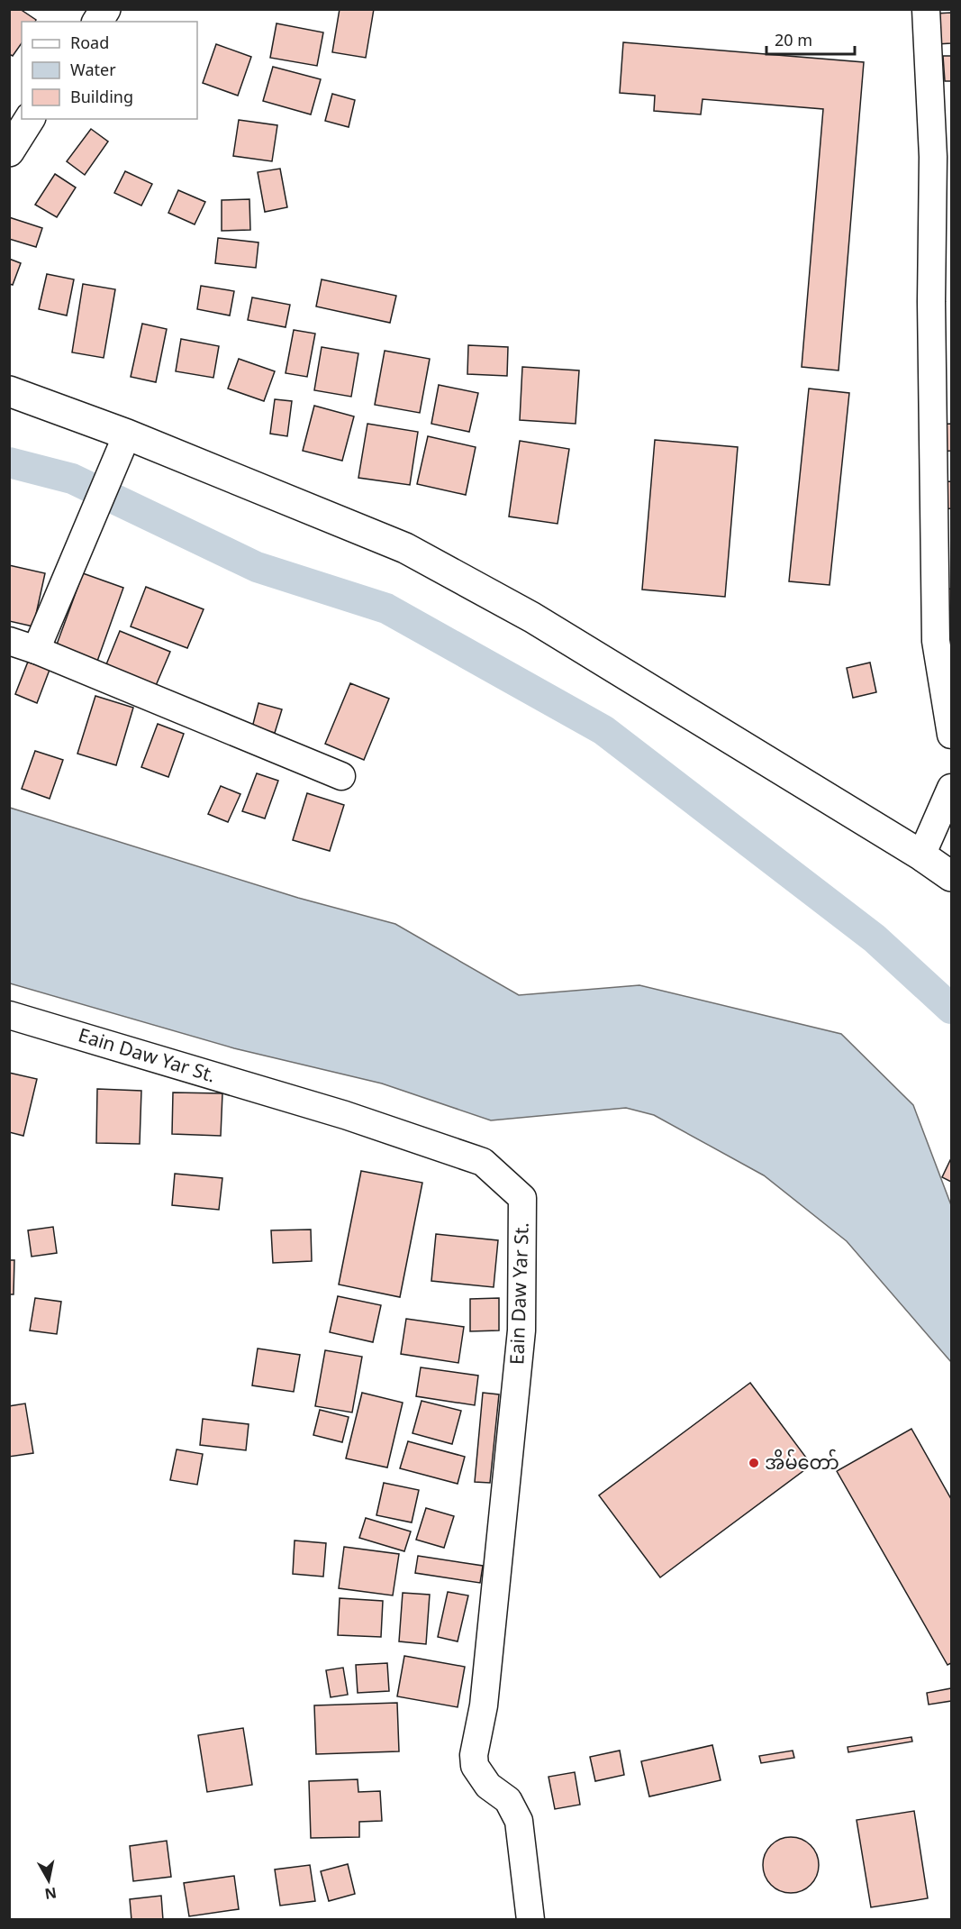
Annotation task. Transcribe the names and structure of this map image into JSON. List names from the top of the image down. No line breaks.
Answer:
{"streets":{"street":["Eain Daw Yar St."]},"places":["အိမ်တော်"],"legend":["Road","Water","Building"],"scale_bar":"20 m","north":"bottom"}
